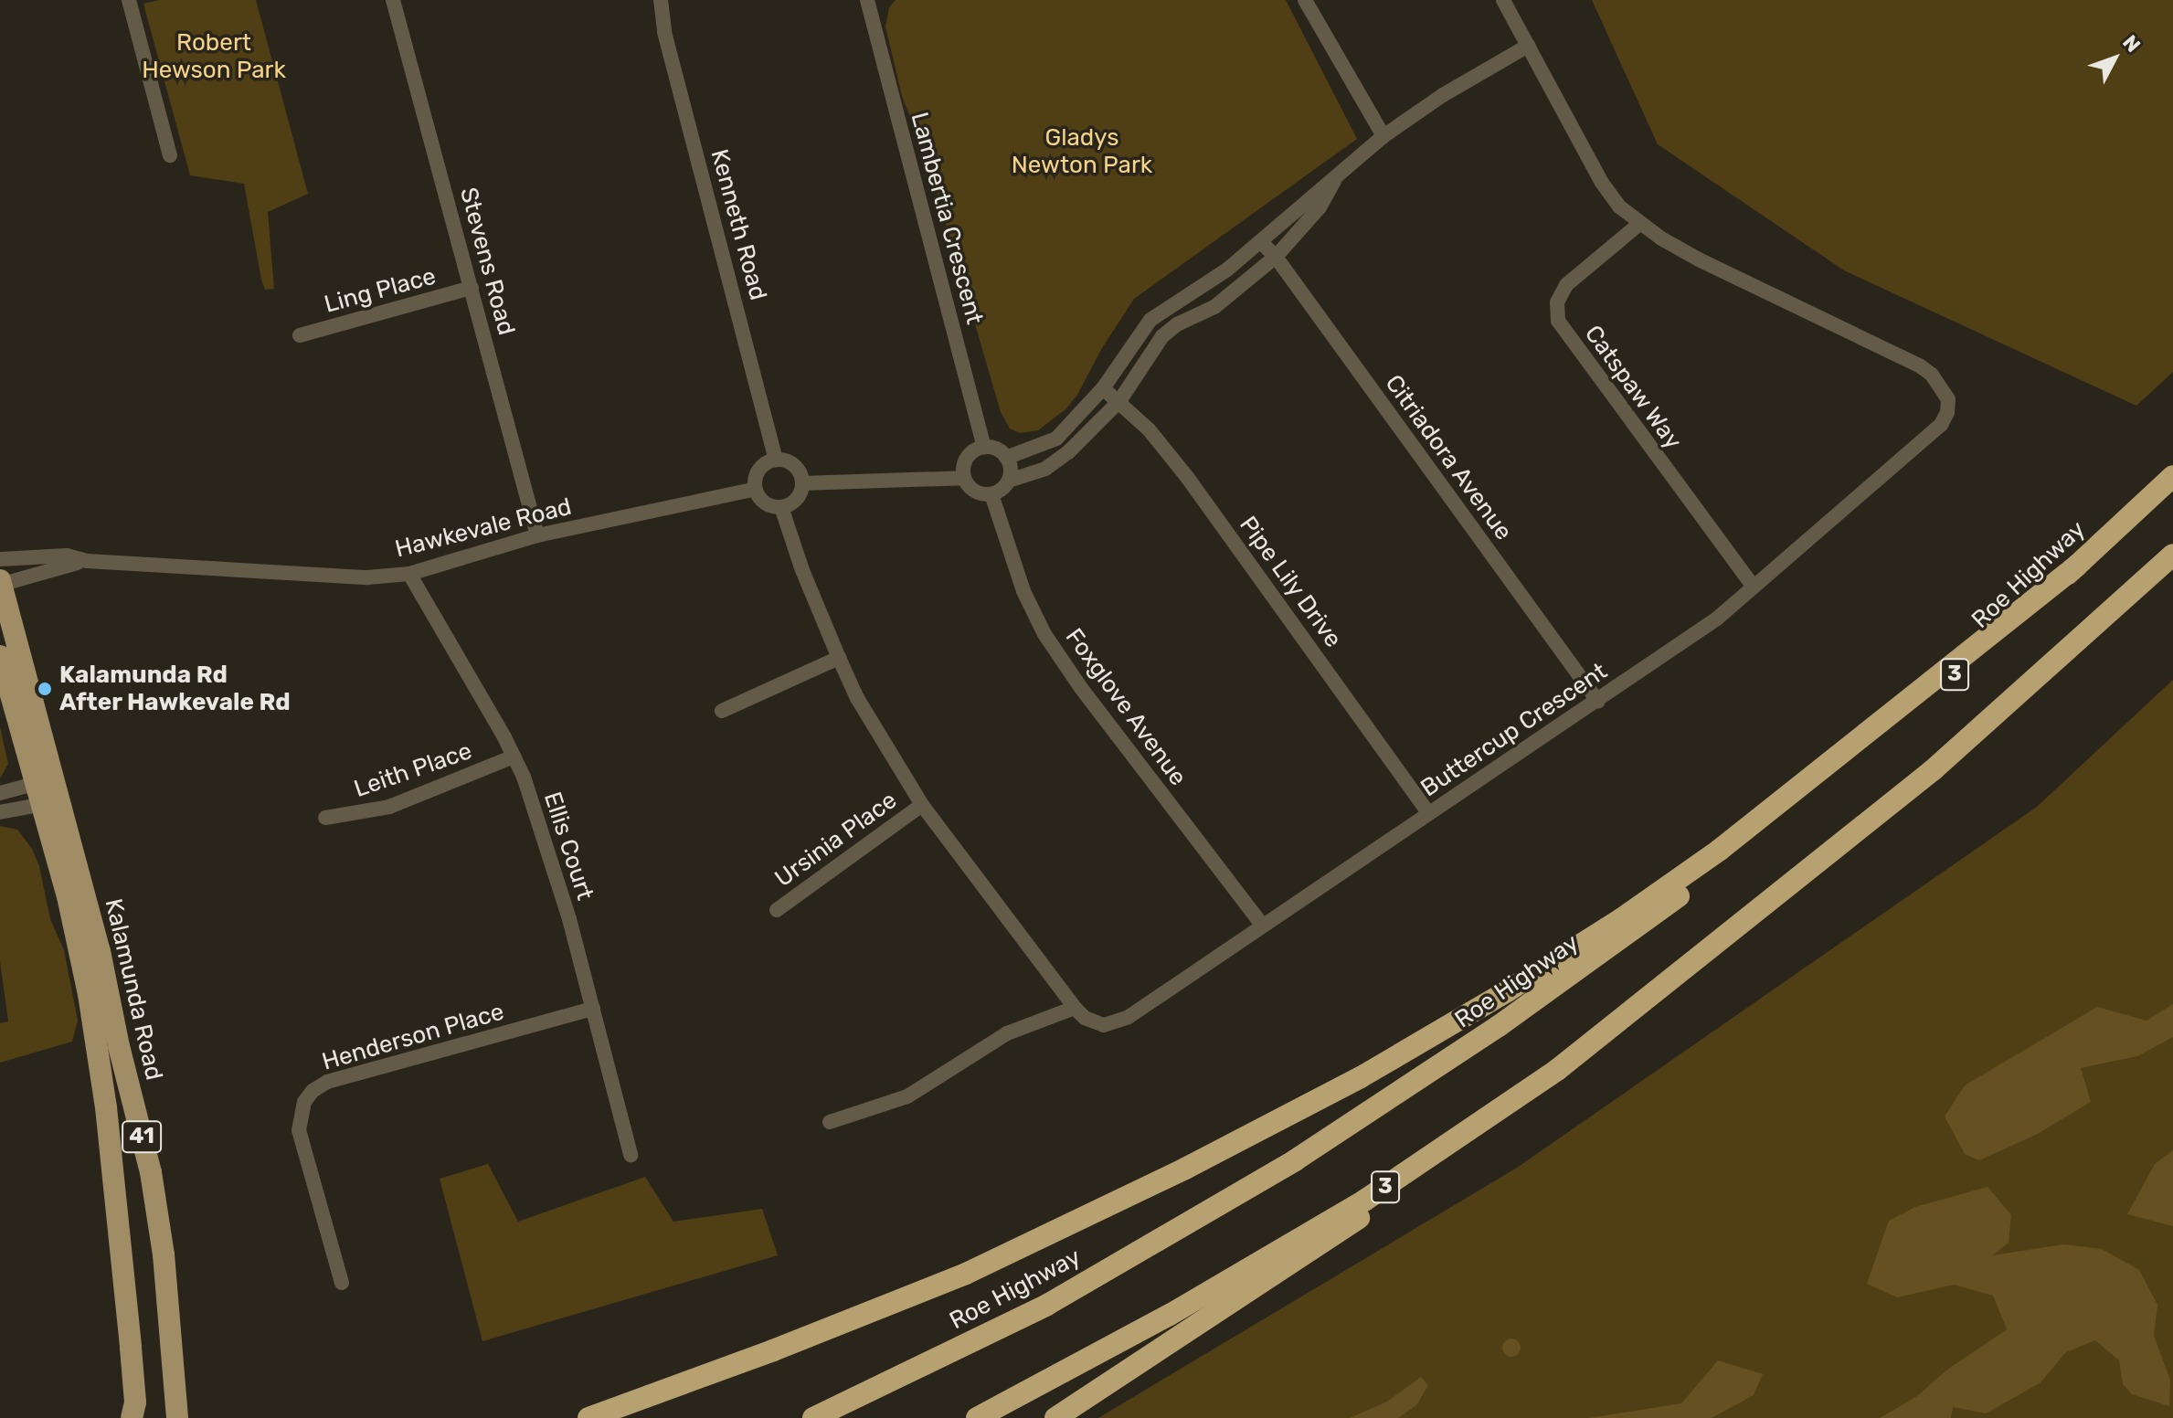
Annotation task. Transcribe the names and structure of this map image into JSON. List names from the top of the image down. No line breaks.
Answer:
{"streets":{"highway":["Roe Highway","3"],"main road":["Kalamunda Road","41"],"street":["Lambertia Crescent","Kenneth Road","Stevens Road","Ling Place","Catspaw Way","Citriadora Avenue","Hawkevale Road","Pipe Lily Drive","Foxglove Avenue","Buttercup Crescent","Leith Place","Ursinia Place","Ellis Court","Henderson Place"]},"crossings":[["Lambertia Crescent","Foxglove Avenue"],["Kenneth Road","Hawkevale Road"],["Kenneth Road","Buttercup Crescent"],["Stevens Road","Ling Place"],["Stevens Road","Hawkevale Road"],["Catspaw Way","Buttercup Crescent"],["Citriadora Avenue","Buttercup Crescent"],["Hawkevale Road","Buttercup Crescent"],["Hawkevale Road","Ellis Court"],["Hawkevale Road","Kalamunda Road"],["Pipe Lily Drive","Buttercup Crescent"],["Foxglove Avenue","Buttercup Crescent"],["Buttercup Crescent","Ursinia Place"],["Leith Place","Ellis Court"],["Ellis Court","Henderson Place"]],"parks":["Robert Hewson Park","Gladys Newton Park"],"places":["Kalamunda Rd After Hawkevale Rd"],"north":"top right"}
